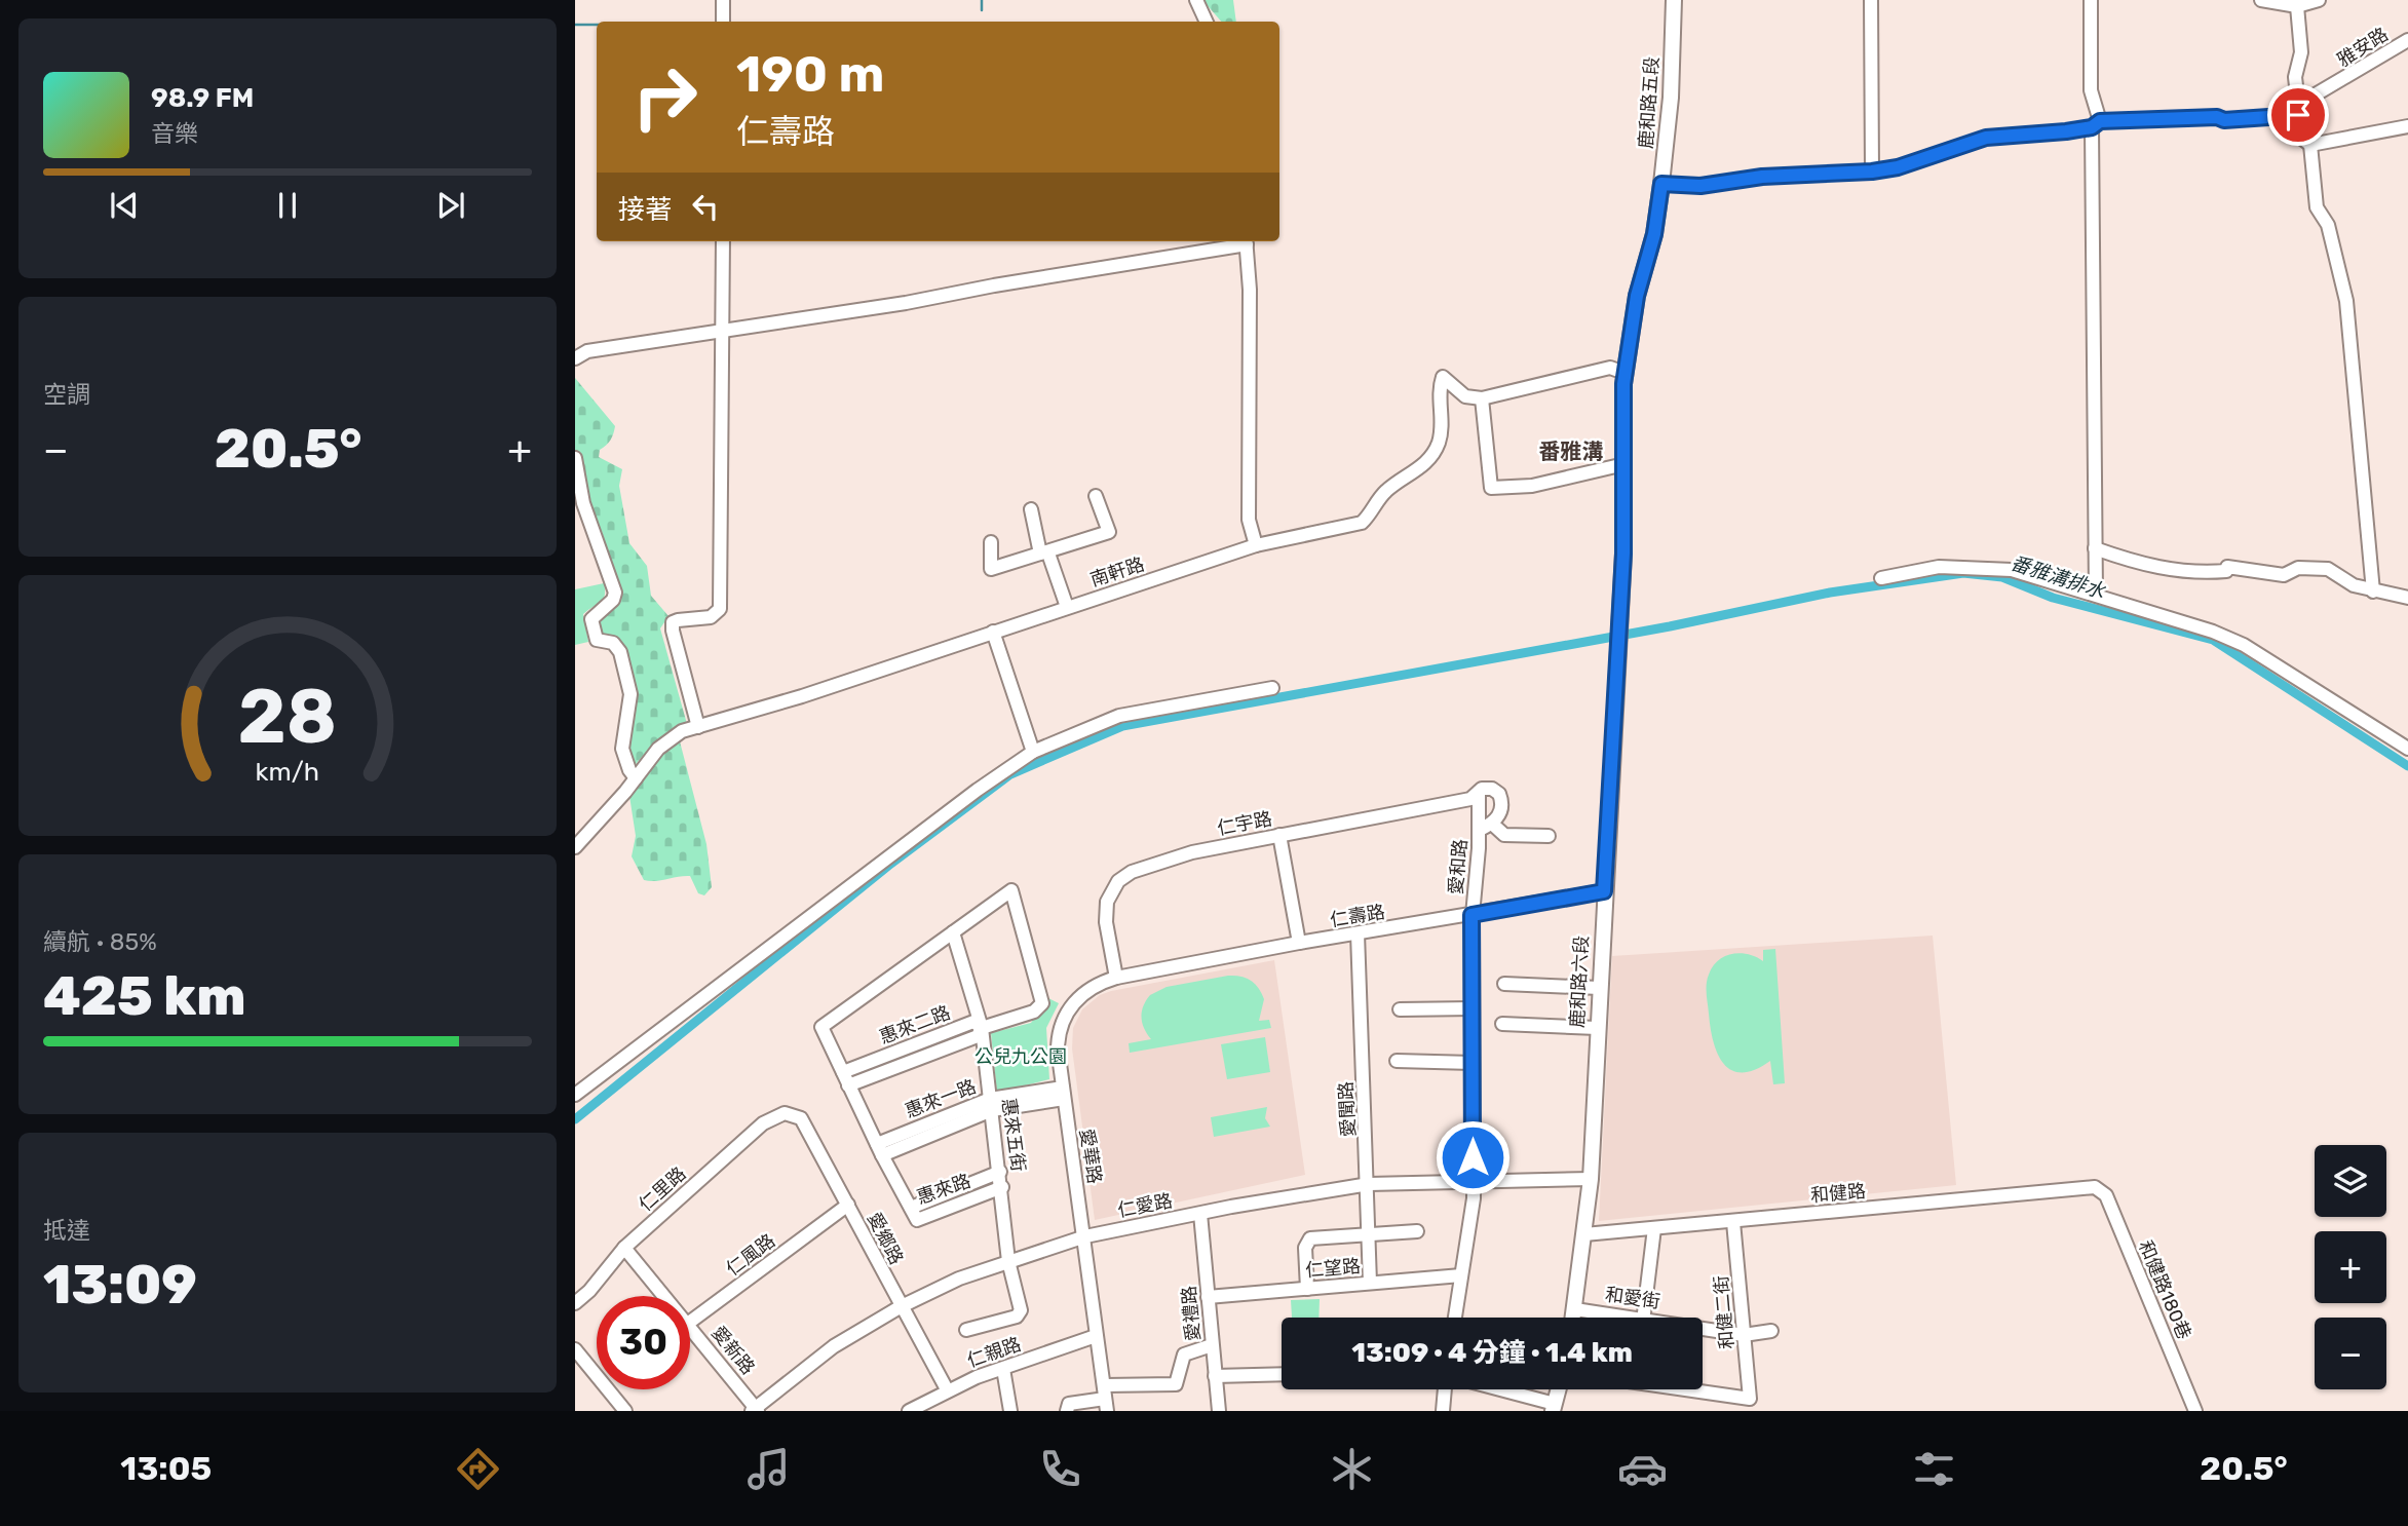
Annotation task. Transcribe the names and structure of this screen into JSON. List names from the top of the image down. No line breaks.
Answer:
{"streets":{"main road":["鹿和路五段","鹿和路六段"],"street":["雅安路","南軒路","仁宇路","愛和路","仁壽路","惠來二路","惠來一路","愛聞路","惠來五街","愛華路","仁里路","惠來路","和健路","仁愛路","愛鄉路","仁風路","仁望路","和健路180巷","和愛街","和健二街","愛禮路","愛新路","仁親路"]},"crossings":[["雅安路","鹿和路五段"],["鹿和路五段","鹿和路六段"],["仁宇路","愛和路"],["仁宇路","仁壽路"],["仁宇路","愛華路"],["愛和路","仁壽路"],["愛和路","仁愛路"],["愛和路","仁望路"],["仁壽路","鹿和路六段"],["仁壽路","愛聞路"],["仁壽路","愛華路"],["鹿和路六段","和健路"],["鹿和路六段","仁愛路"],["鹿和路六段","和愛街"],["惠來二路","惠來五街"],["惠來一路","惠來五街"],["惠來一路","愛華路"],["愛聞路","仁愛路"],["愛聞路","仁望路"],["惠來五街","惠來路"],["惠來五街","仁愛路"],["愛華路","仁愛路"],["愛華路","仁親路"],["仁里路","愛鄉路"],["仁里路","愛新路"],["和健路","和健路180巷"],["和健路","和健二街"],["仁愛路","愛鄉路"],["仁愛路","愛禮路"],["仁愛路","愛新路"],["愛鄉路","仁風路"],["愛鄉路","仁親路"],["仁望路","愛禮路"],["和愛街","和健二街"]],"districts":["番雅溝"],"water":["番雅溝排水"],"parks":["公兒九公園"],"page":{"turn":["190 m","仁壽路"],"song":["98.9 FM","音樂"],"then":"接著","tile":["空調",["續航 · 85%","425 km"],["抵達","13:09"]],"heat":["−","20.5°","+"],"map_buttons":["+","−"],"limit":"30","trip":"13:09 · 4 分鐘 · 1.4 km","tabs":["13:05","20.5°"],"gauge":["28","km/h"]}}
